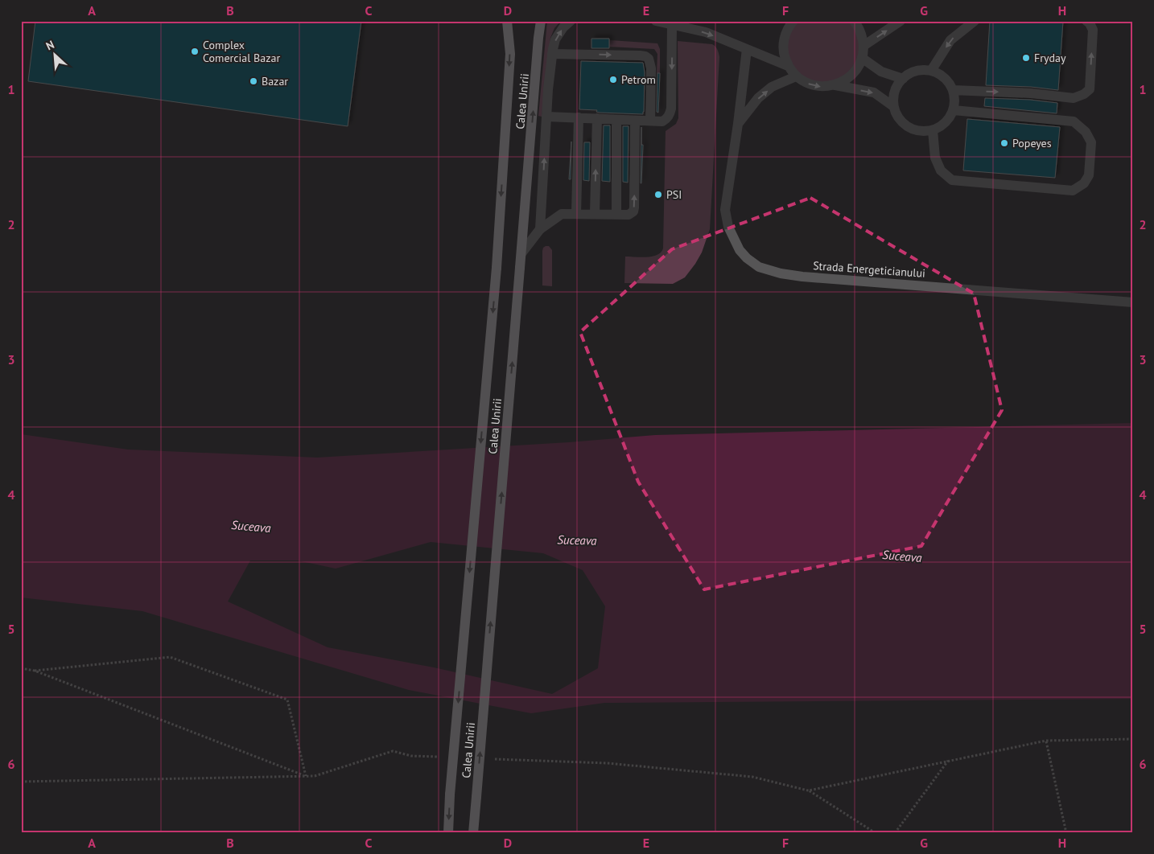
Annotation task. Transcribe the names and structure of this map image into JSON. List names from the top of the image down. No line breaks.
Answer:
{"streets":{"main road":["Calea Unirii"],"street":["Strada Energeticianului"]},"water":["Suceava"],"places":["Complex Comercial Bazar","Fryday","Petrom","Bazar","Popeyes","PSI"],"north":"top left","grid":{"columns":["A","B","C","D","E","F","G","H"],"rows":["1","2","3","4","5","6"]}}
